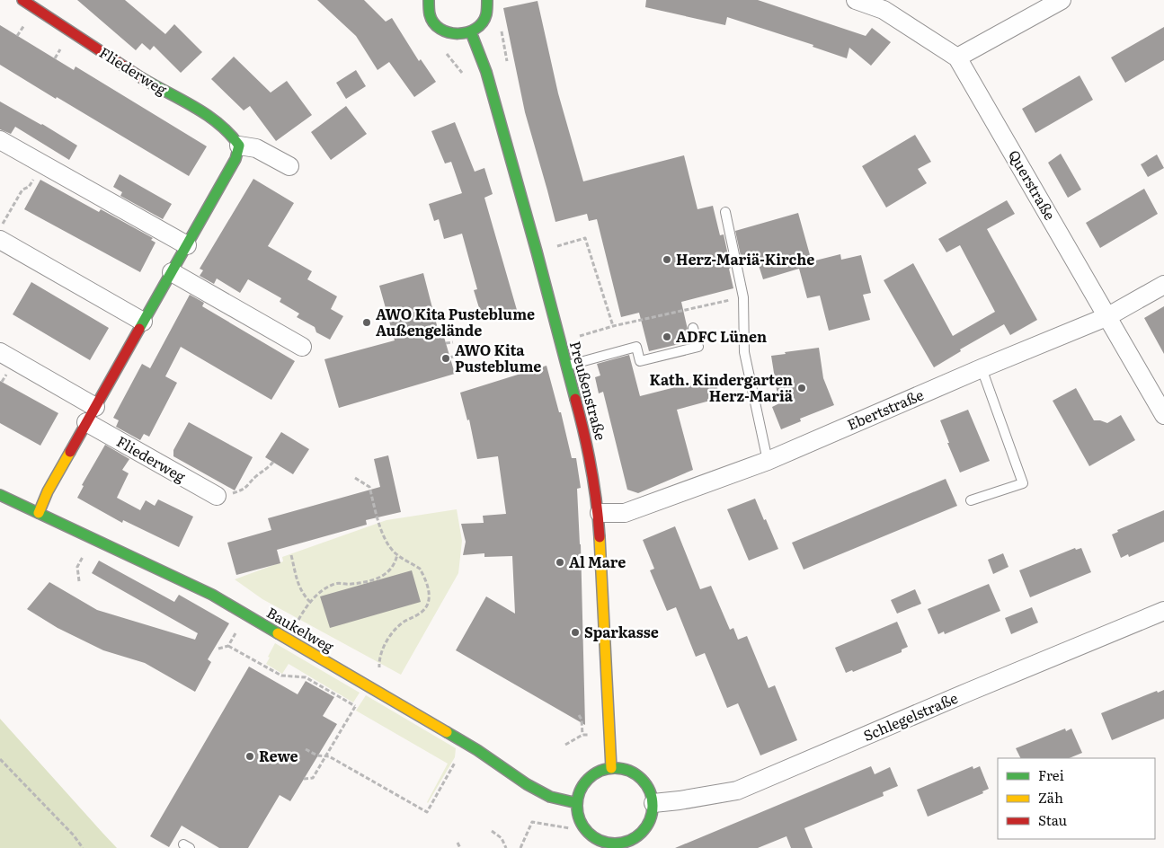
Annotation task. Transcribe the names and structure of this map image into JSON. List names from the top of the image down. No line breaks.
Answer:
{"streets":{"street":["Fliederweg","Querstraße","Preußenstraße","Ebertstraße","Baukelweg","Schlegelstraße"]},"crossings":[["Querstraße","Ebertstraße"],["Preußenstraße","Ebertstraße"],["Preußenstraße","Baukelweg"],["Preußenstraße","Schlegelstraße"],["Baukelweg","Schlegelstraße"]],"places":["Herz-Mariä-Kirche","AWO Kita Pusteblume Außengelände","ADFC Lünen","AWO Kita Pusteblume","Kath. Kindergarten Herz-Mariä","Al Mare","Sparkasse","Rewe"],"legend":["Frei","Zäh","Stau"]}
